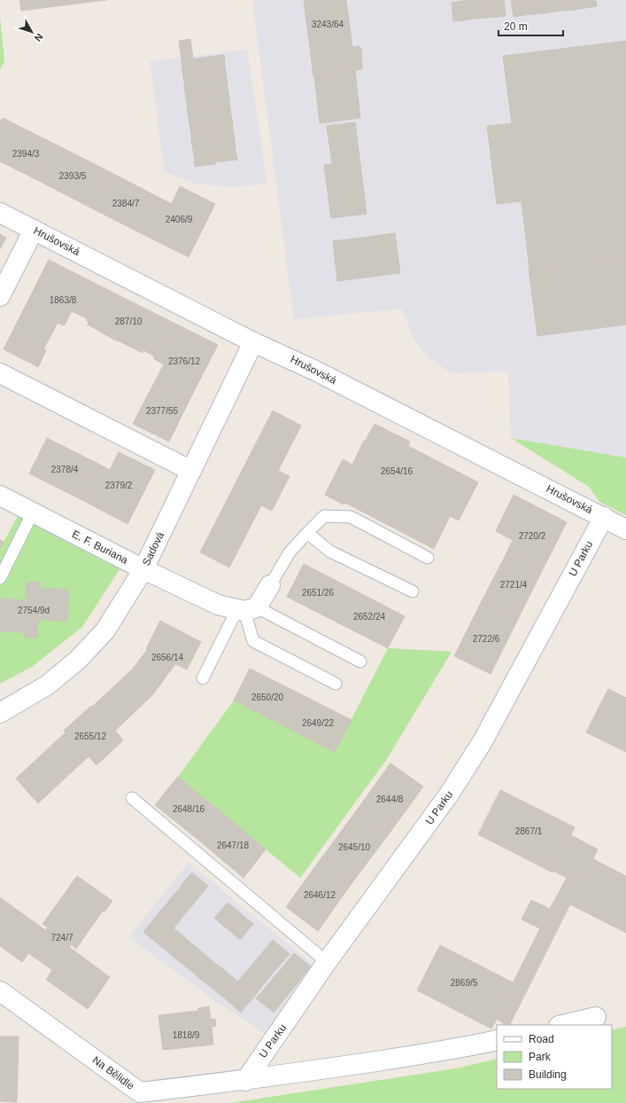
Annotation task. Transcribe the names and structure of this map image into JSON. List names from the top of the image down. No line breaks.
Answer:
{"streets":{"street":["Hrušovská","E. F. Buriana","Sadová","U Parku","Na Bělidle"]},"crossings":[["Hrušovská","Sadová"],["Hrušovská","U Parku"],["E. F. Buriana","Sadová"],["U Parku","Na Bělidle"]],"house_numbers":["3243/64","2394/3","2393/5","2384/7","2406/9","1863/8","287/10","2376/12","2377/55","2378/4","2654/16","2379/2","2720/2","2721/4","2651/26","2754/9d","2652/24","2722/6","2656/14","2650/20","2649/22","2655/12","2644/8","2648/16","2867/1","2647/18","2645/10","2646/12","724/7","2869/5","1818/9"],"legend":["Road","Park","Building"],"scale_bar":"20 m","north":"bottom right"}
